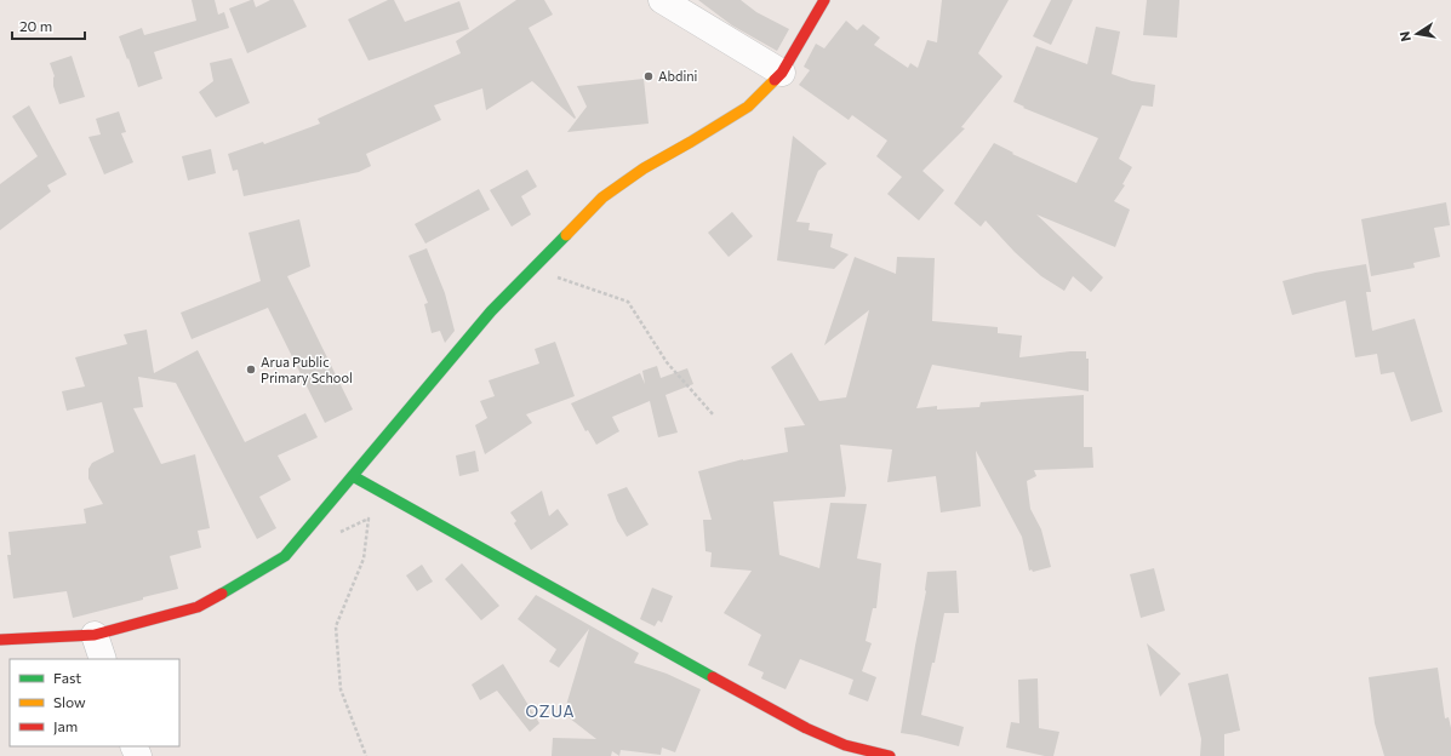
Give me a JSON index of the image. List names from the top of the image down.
{
  "districts": ["OZUA"],
  "places": ["Abdini", "Arua Public Primary School"],
  "legend": ["Fast", "Slow", "Jam"],
  "scale_bar": "20 m",
  "north": "left"
}
